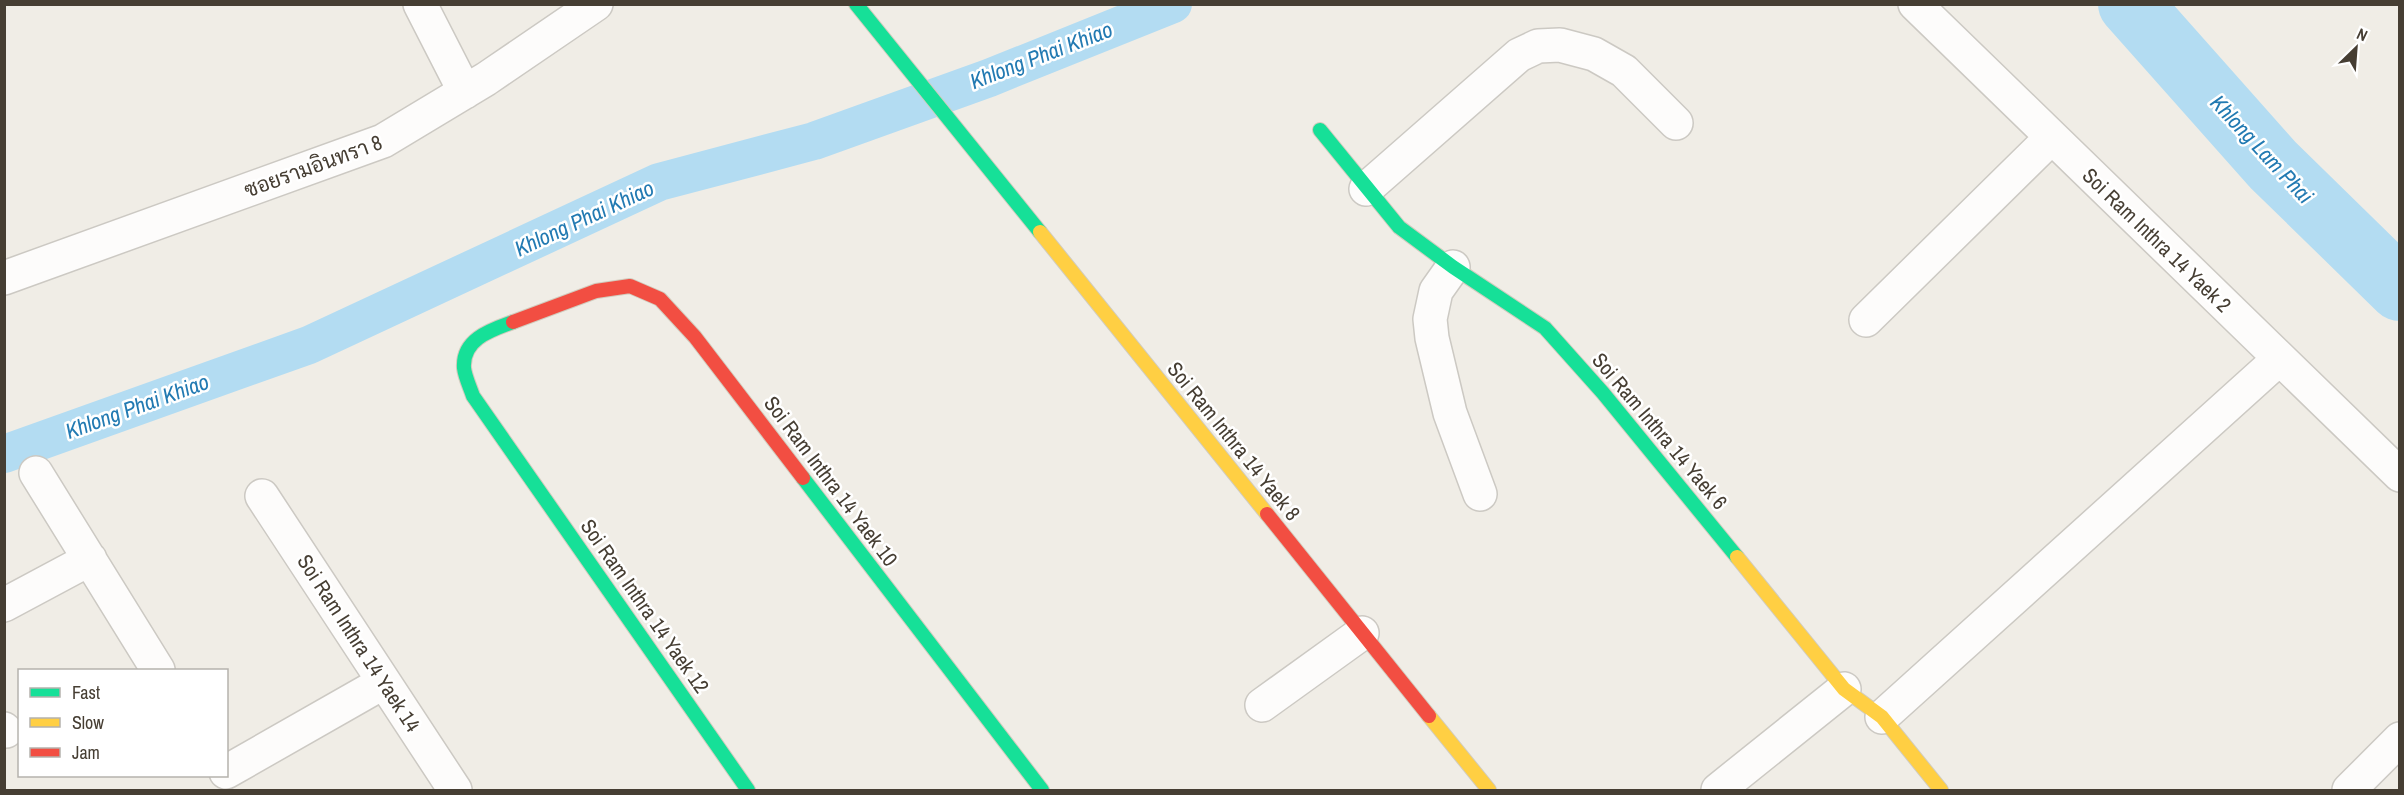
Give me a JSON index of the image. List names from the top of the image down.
{
  "streets": {
    "street": [
      "ซอยรามอินทรา 8",
      "Soi Ram Inthra 14 Yaek 2",
      "Soi Ram Inthra 14 Yaek 6",
      "Soi Ram Inthra 14 Yaek 8",
      "Soi Ram Inthra 14 Yaek 10",
      "Soi Ram Inthra 14 Yaek 12",
      "Soi Ram Inthra 14 Yaek 14"
    ]
  },
  "crossings": [
    ["Soi Ram Inthra 14 Yaek 10", "Soi Ram Inthra 14 Yaek 12"]
  ],
  "water": ["Khlong Phai Khiao", "Khlong Lam Phai"],
  "legend": ["Fast", "Slow", "Jam"],
  "north": "top right"
}
